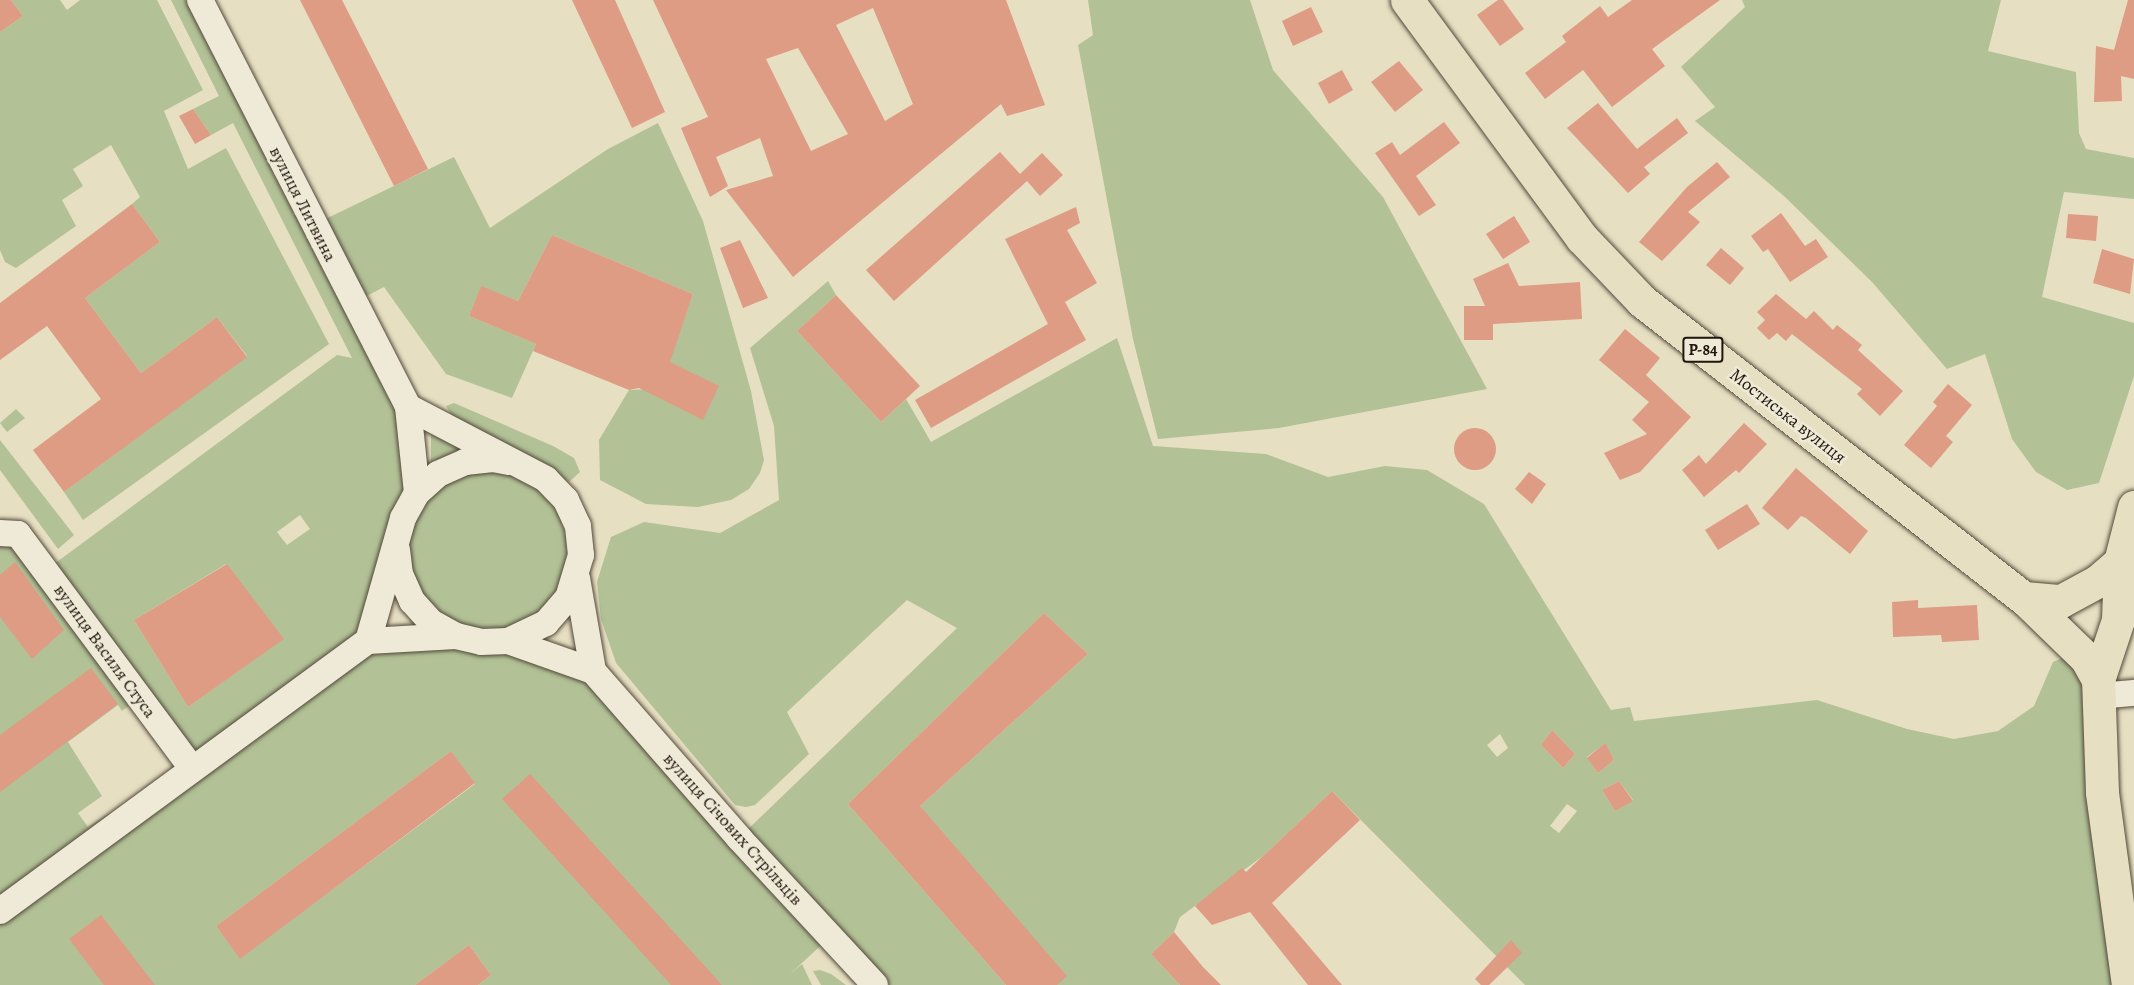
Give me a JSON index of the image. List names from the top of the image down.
{
  "streets": {
    "main road": ["Р-84", "Мостиська вулиця"],
    "street": ["вулиця Литвина", "вулиця Василя Стуса", "вулиця Січових Стрільців"]
  }
}
